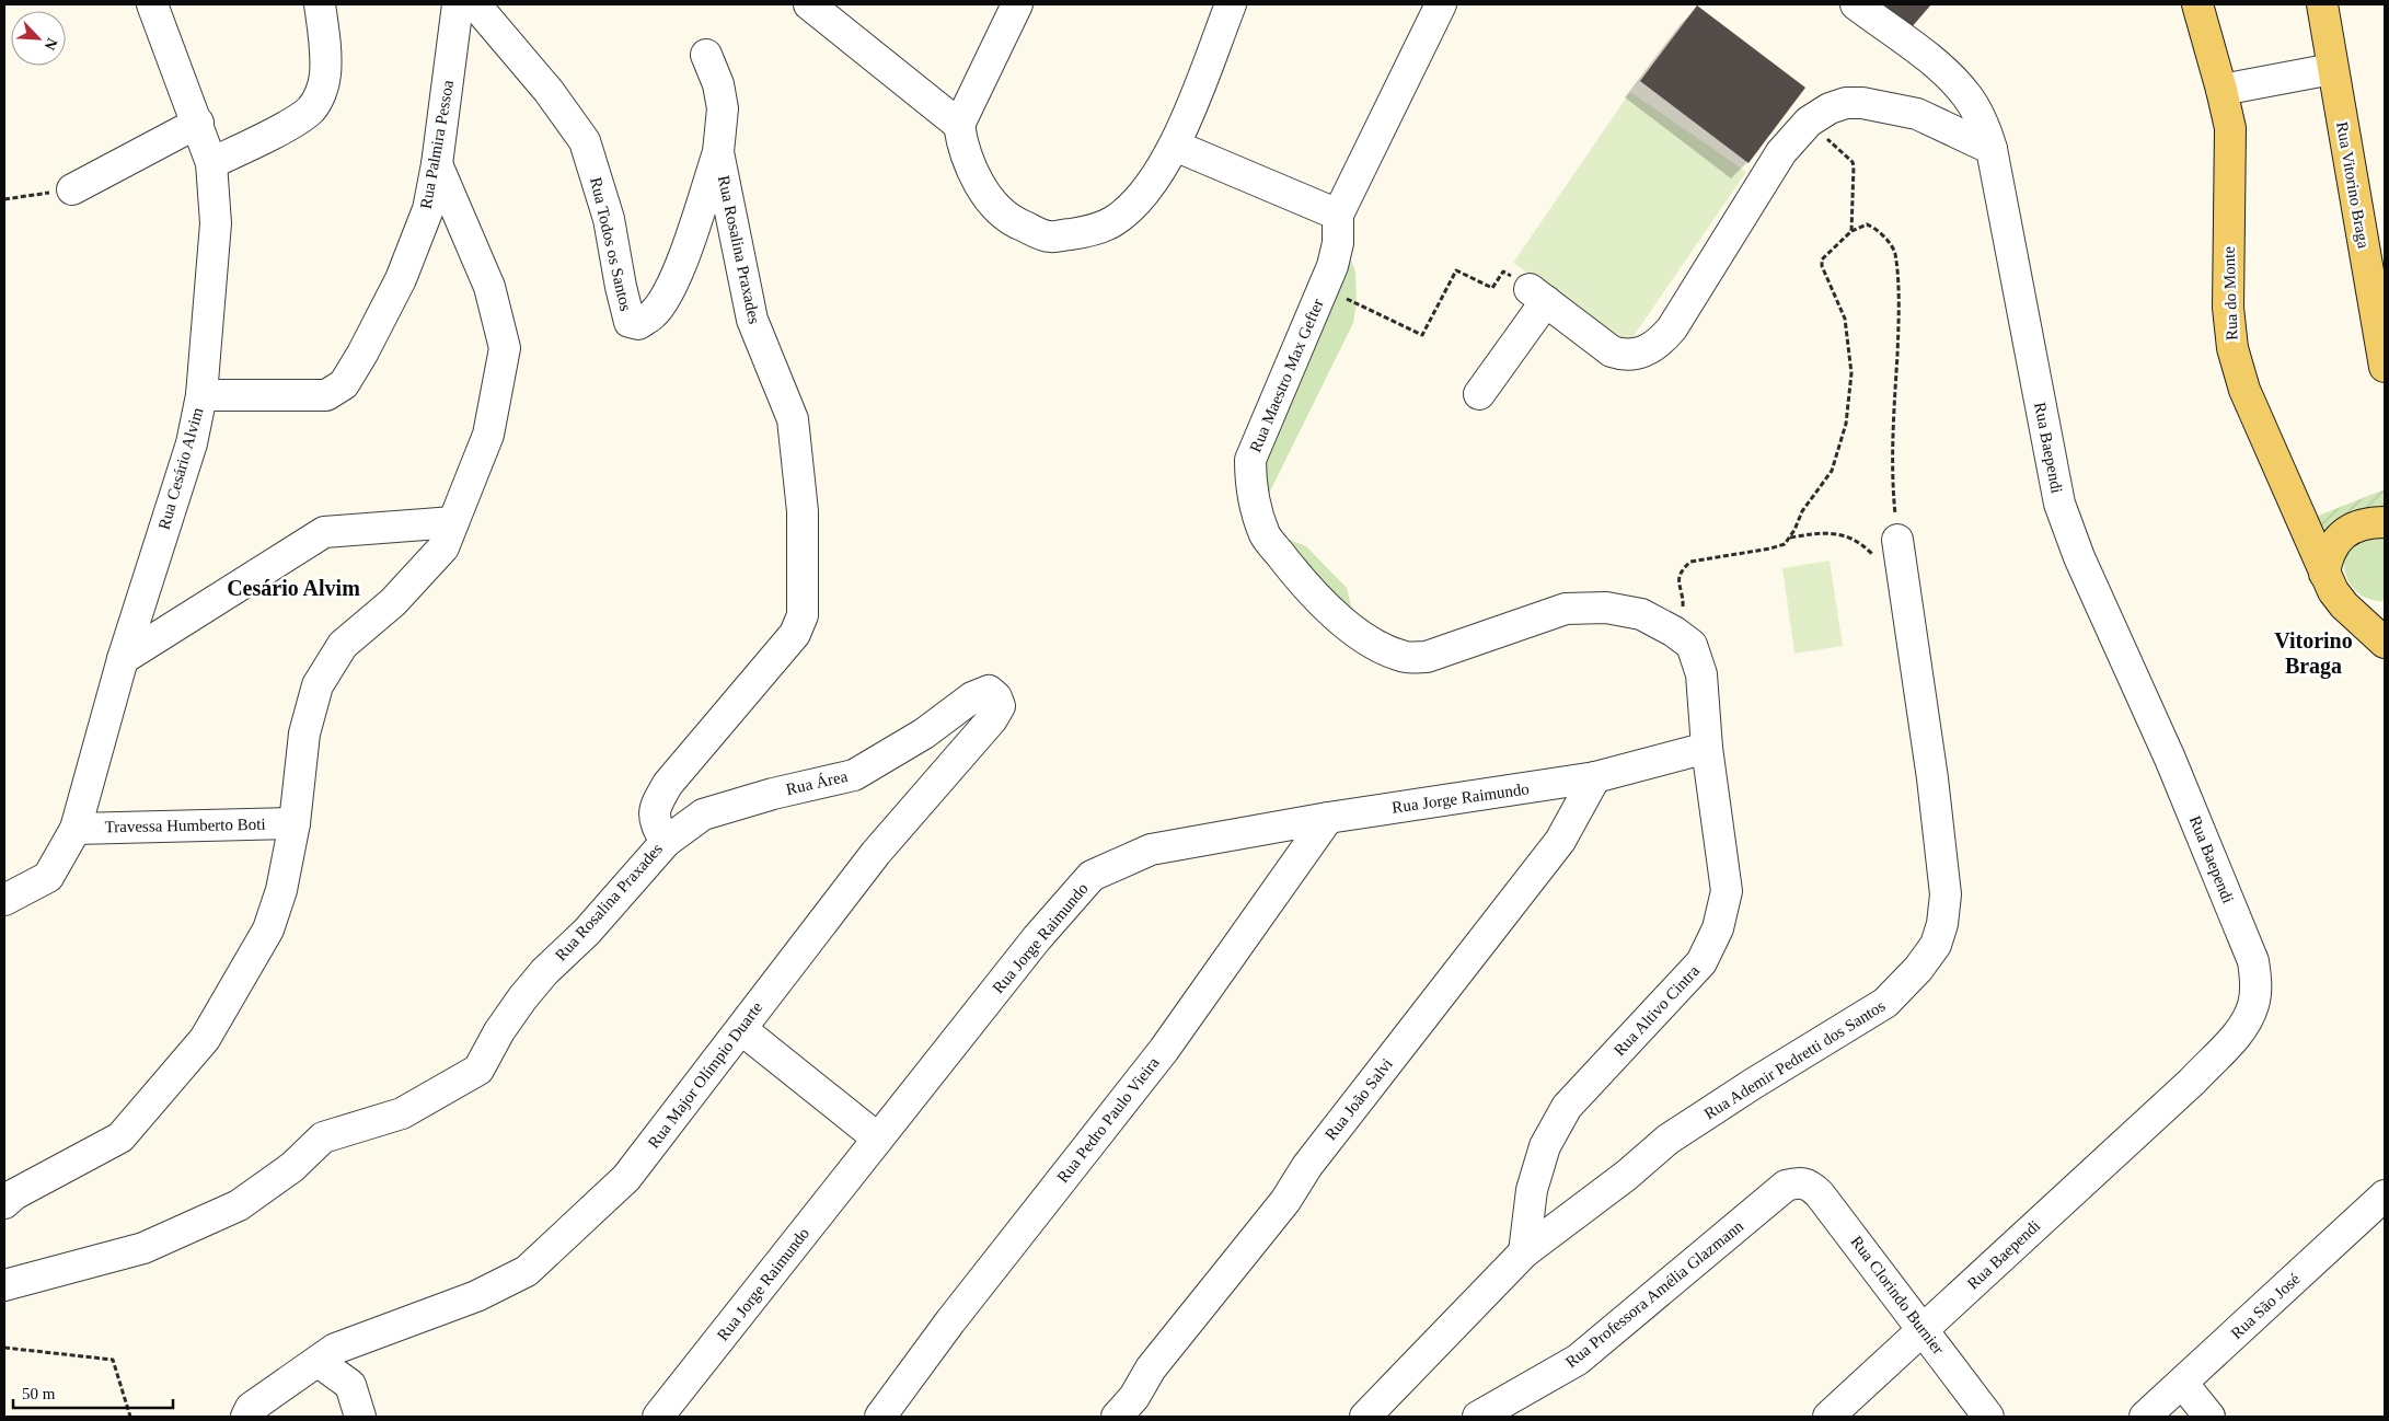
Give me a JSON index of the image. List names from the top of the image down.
{
  "streets": {
    "main road": ["Rua Vitorino Braga", "Rua do Monte"],
    "street": [
      "Rua Palmira Pessoa",
      "Rua Todos os Santos",
      "Rua Rosalina Praxades",
      "Rua Maestro Max Gefter",
      "Rua Baependi",
      "Rua Cesário Alvim",
      "Rua Área",
      "Rua Jorge Raimundo",
      "Travessa Humberto Boti",
      "Rua Altivo Cintra",
      "Rua Ademir Pedretti dos Santos",
      "Rua Major Olímpio Duarte",
      "Rua João Salvi",
      "Rua Pedro Paulo Vieira",
      "Rua Professora Amélia Glazmann",
      "Rua Clorindo Burnier",
      "Rua São José"
    ]
  },
  "crossings": [
    ["Rua Palmira Pessoa", "Rua Cesário Alvim"],
    ["Rua Todos os Santos", "Rua Rosalina Praxades"],
    ["Rua Rosalina Praxades", "Rua Área"],
    ["Rua Maestro Max Gefter", "Rua Jorge Raimundo"],
    ["Rua Maestro Max Gefter", "Rua Altivo Cintra"],
    ["Rua Baependi", "Rua Clorindo Burnier"],
    ["Rua Cesário Alvim", "Travessa Humberto Boti"],
    ["Rua Área", "Rua Major Olímpio Duarte"],
    ["Rua Jorge Raimundo", "Rua Altivo Cintra"],
    ["Rua Jorge Raimundo", "Rua João Salvi"],
    ["Rua Jorge Raimundo", "Rua Pedro Paulo Vieira"],
    ["Rua Altivo Cintra", "Rua Ademir Pedretti dos Santos"],
    ["Rua Professora Amélia Glazmann", "Rua Clorindo Burnier"]
  ],
  "districts": ["Cesário Alvim", "Vitorino Braga"],
  "scale_bar": "50 m",
  "north": "bottom right"
}
